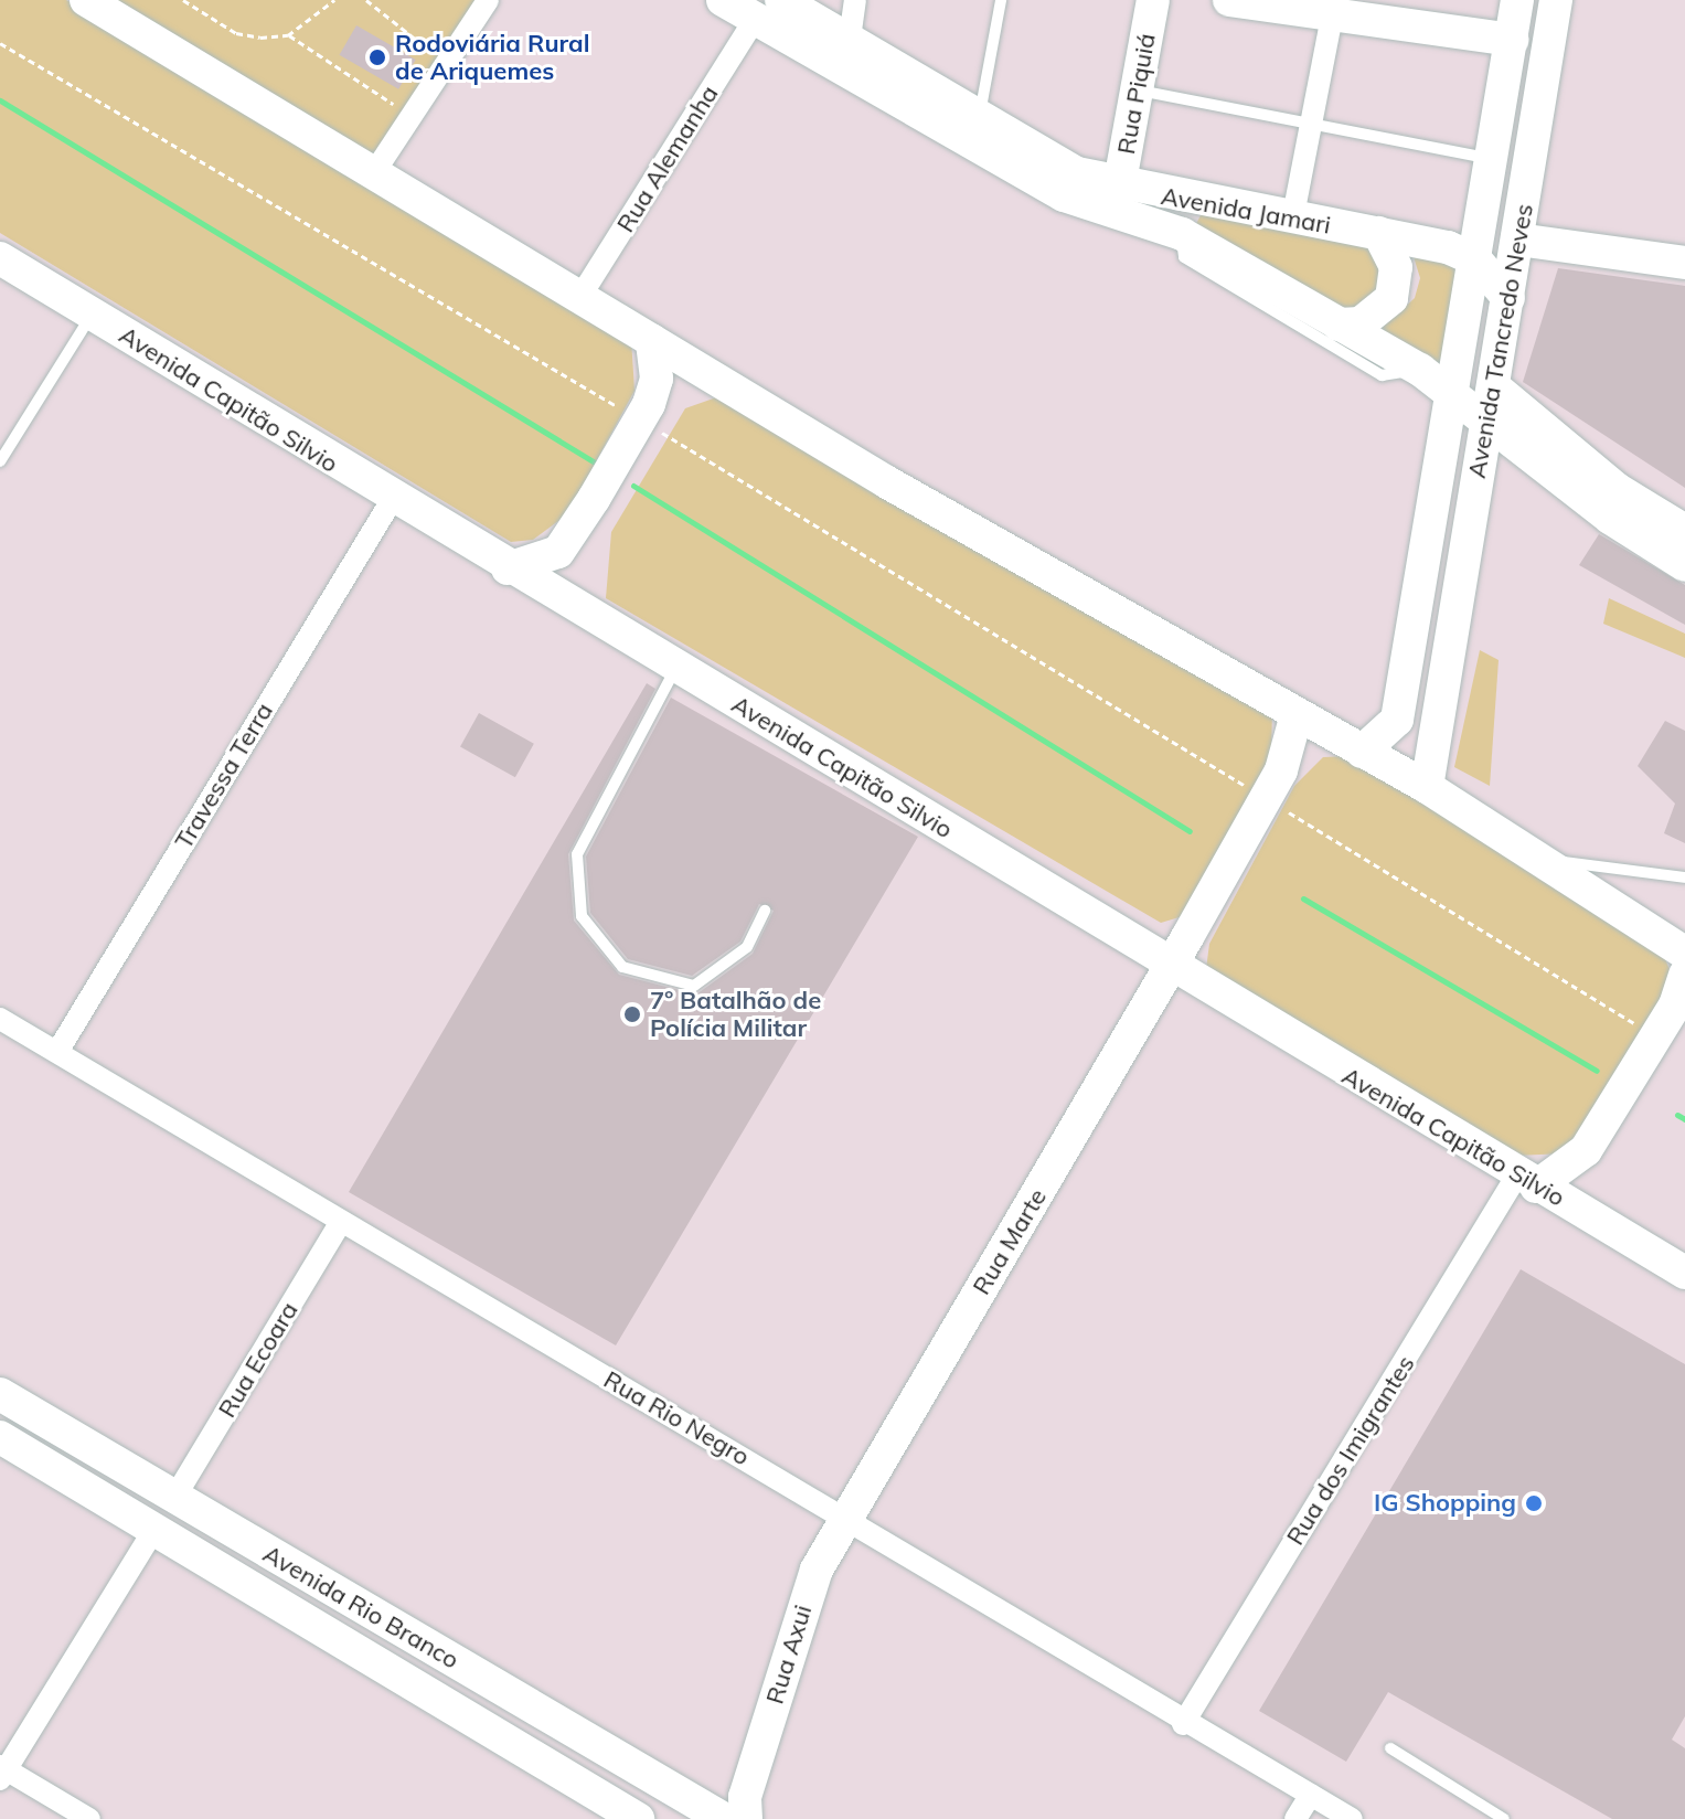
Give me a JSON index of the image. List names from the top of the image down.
{
  "streets": {
    "main road": [
      "Rua Piquiá",
      "Avenida Jamari",
      "Avenida Tancredo Neves",
      "Avenida Capitão Silvio",
      "Rua Marte",
      "Avenida Rio Branco",
      "Rua Axui"
    ],
    "street": [
      "Rua Alemanha",
      "Travessa Terra",
      "Rua Ecoara",
      "Rua Rio Negro",
      "Rua dos Imigrantes"
    ]
  },
  "crossings": [
    ["Rua Piquiá", "Avenida Jamari"],
    ["Rua Alemanha", "Avenida Jamari"],
    ["Avenida Jamari", "Avenida Tancredo Neves"],
    ["Avenida Capitão Silvio", "Travessa Terra"],
    ["Avenida Capitão Silvio", "Rua Marte"],
    ["Avenida Capitão Silvio", "Rua dos Imigrantes"],
    ["Travessa Terra", "Rua Rio Negro"],
    ["Rua Marte", "Rua Rio Negro"],
    ["Rua Marte", "Rua Axui"],
    ["Rua Ecoara", "Rua Rio Negro"],
    ["Rua Ecoara", "Avenida Rio Branco"],
    ["Rua Rio Negro", "Rua dos Imigrantes"],
    ["Rua Rio Negro", "Rua Axui"],
    ["Avenida Rio Branco", "Rua Axui"]
  ],
  "places": ["Rodoviária Rural de Ariquemes", "7º Batalhão de Polícia Militar", "IG Shopping"]
}
